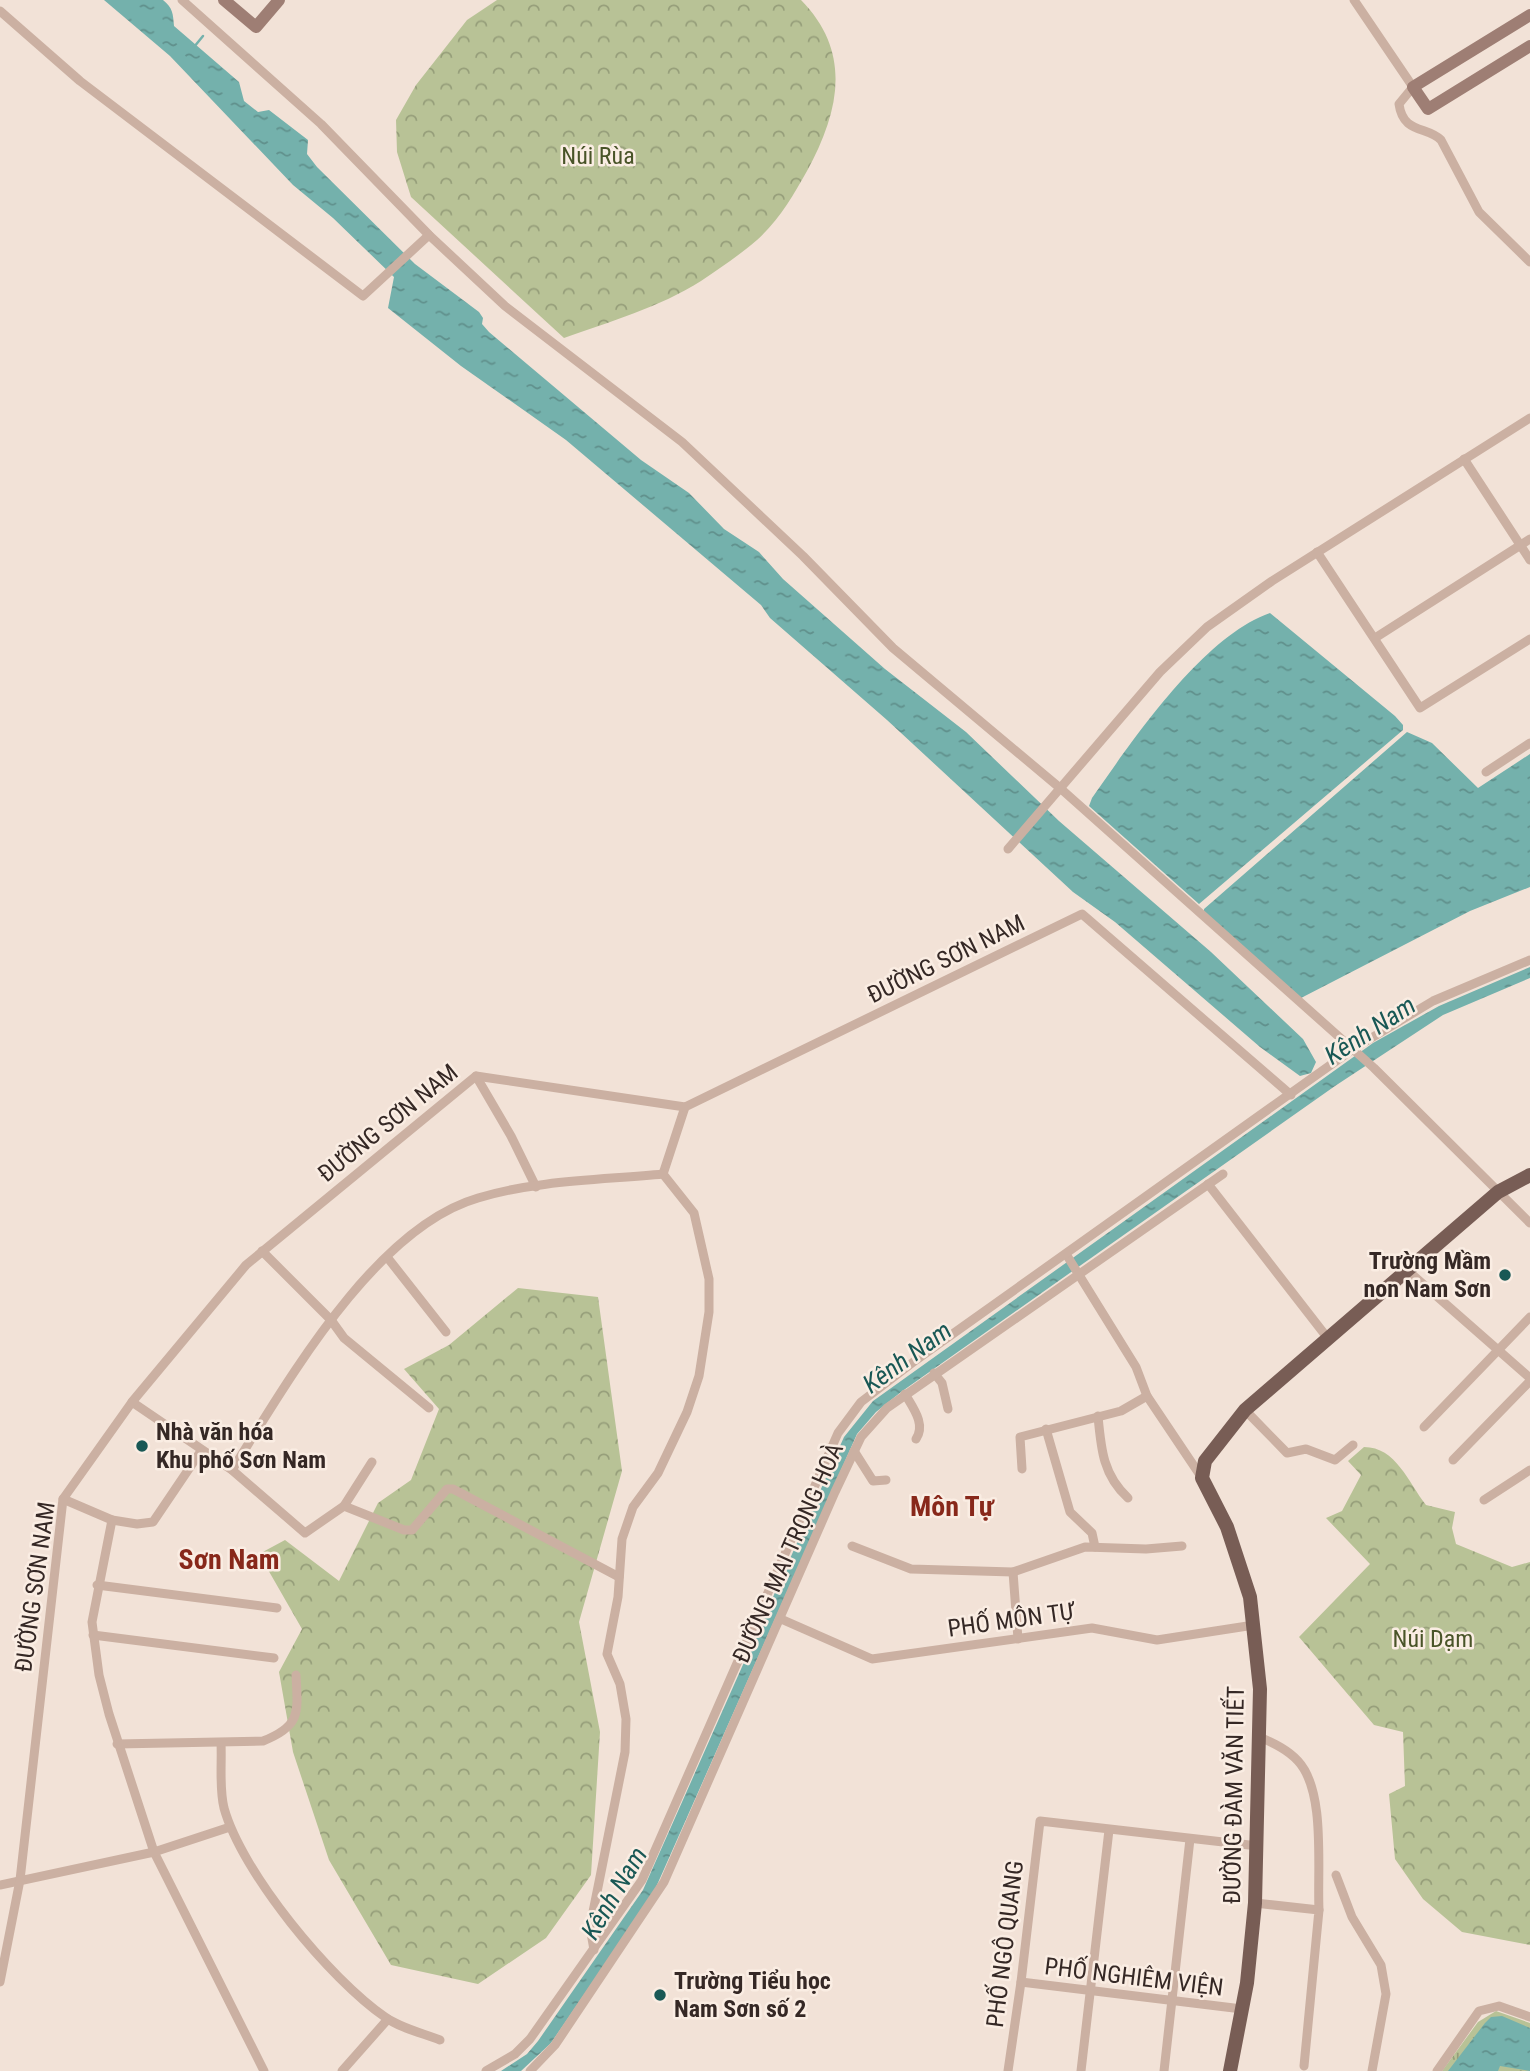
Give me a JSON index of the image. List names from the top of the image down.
{
  "streets": {
    "main road": ["ĐƯỜNG ĐÀM VĂN TIẾT"],
    "street": [
      "ĐƯỜNG SƠN NAM",
      "ĐƯỜNG MAI TRỌNG HOÀ",
      "PHỐ MÔN TỰ",
      "PHỐ NGÔ QUANG",
      "PHỐ NGHIÊM VIỆN"
    ]
  },
  "crossings": [
    ["ĐƯỜNG MAI TRỌNG HOÀ", "PHỐ MÔN TỰ"],
    ["PHỐ MÔN TỰ", "ĐƯỜNG ĐÀM VĂN TIẾT"],
    ["ĐƯỜNG ĐÀM VĂN TIẾT", "PHỐ NGHIÊM VIỆN"],
    ["PHỐ NGÔ QUANG", "PHỐ NGHIÊM VIỆN"]
  ],
  "districts": ["Môn Tự", "Sơn Nam"],
  "water": ["Kênh Nam"],
  "parks": ["Núi Rùa", "Núi Dạm"],
  "places": ["Trường Mầm non Nam Sơn", "Nhà văn hóa Khu phố Sơn Nam", "Trường Tiểu học Nam Sơn số 2"]
}
